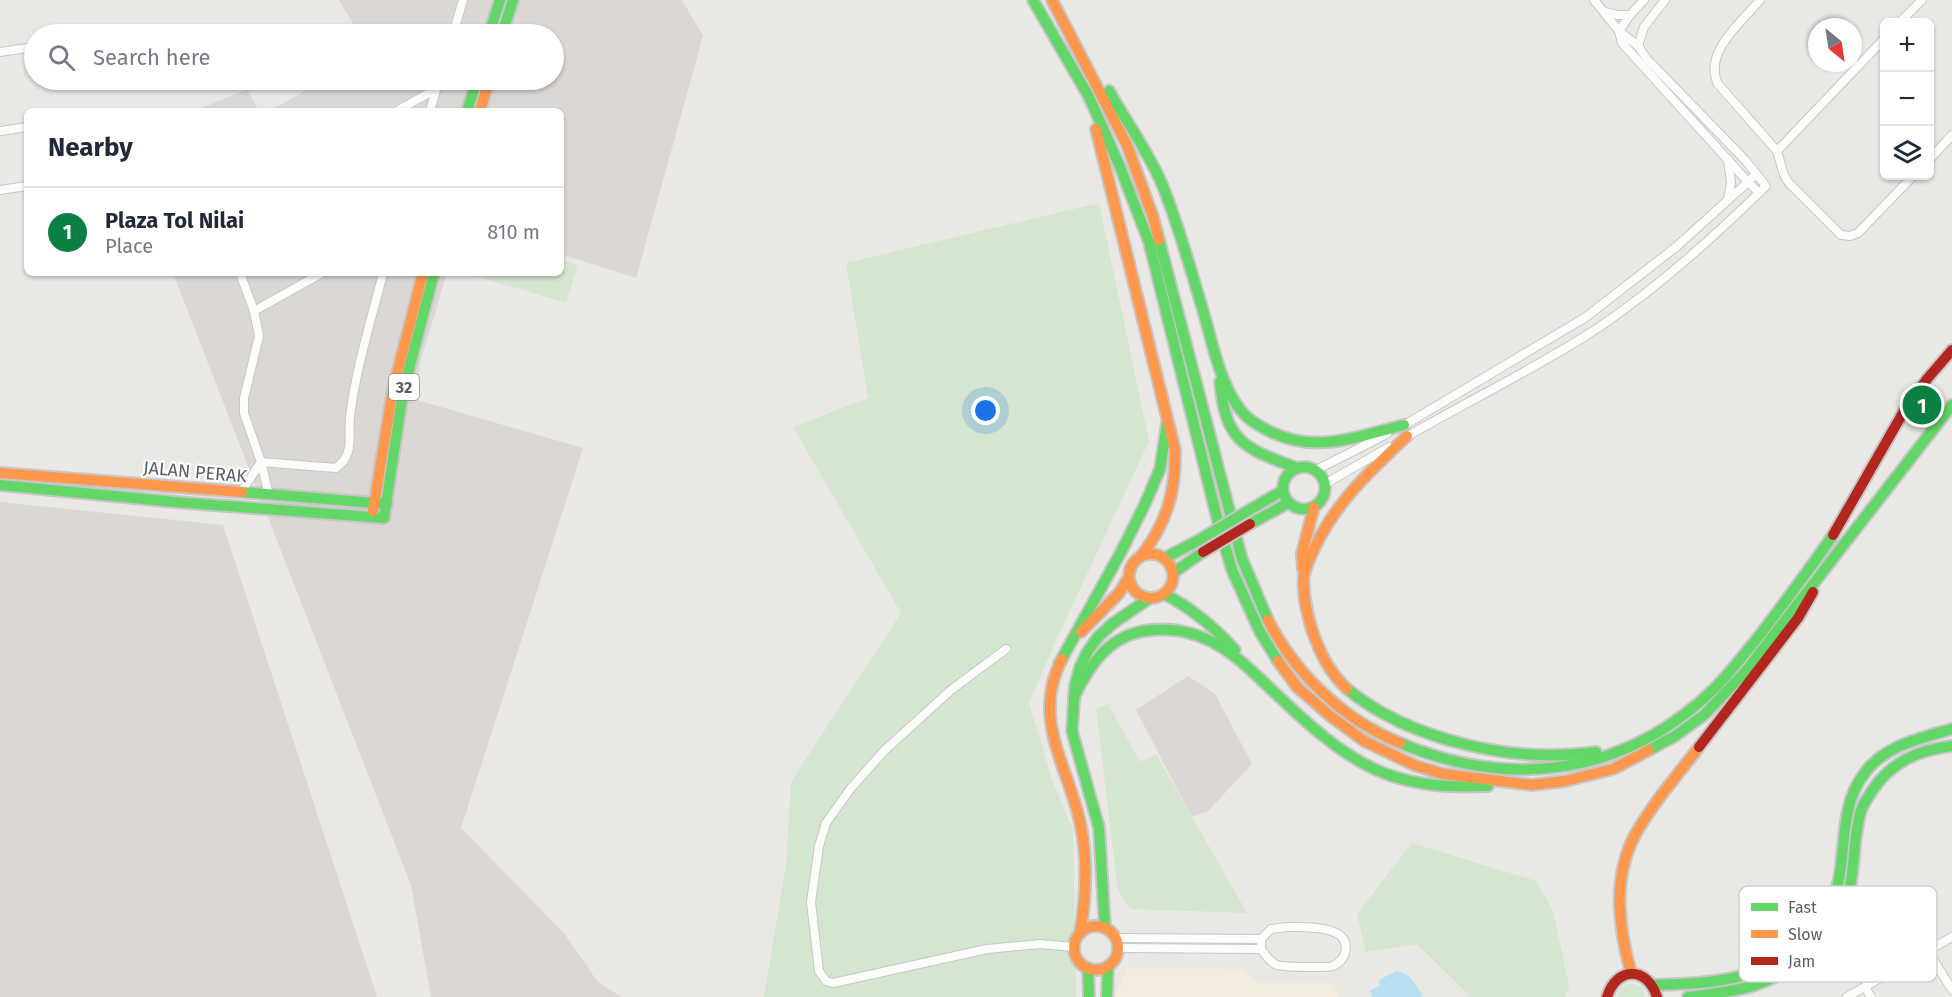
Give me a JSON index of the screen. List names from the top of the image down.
{
  "streets": {
    "main road": ["32", "JALAN PERAK"]
  },
  "crossings": [
    ["32", "JALAN PERAK"]
  ],
  "legend": ["Fast", "Slow", "Jam"],
  "north": "bottom right",
  "page": {
    "map_buttons": ["+", "−"],
    "search": "Search here",
    "heading": "Nearby",
    "list": [
      {
        "mark": "1",
        "name": "Plaza Tol Nilai",
        "note": "Place",
        "value": "810 m"
      }
    ],
    "pins": "1"
  }
}
